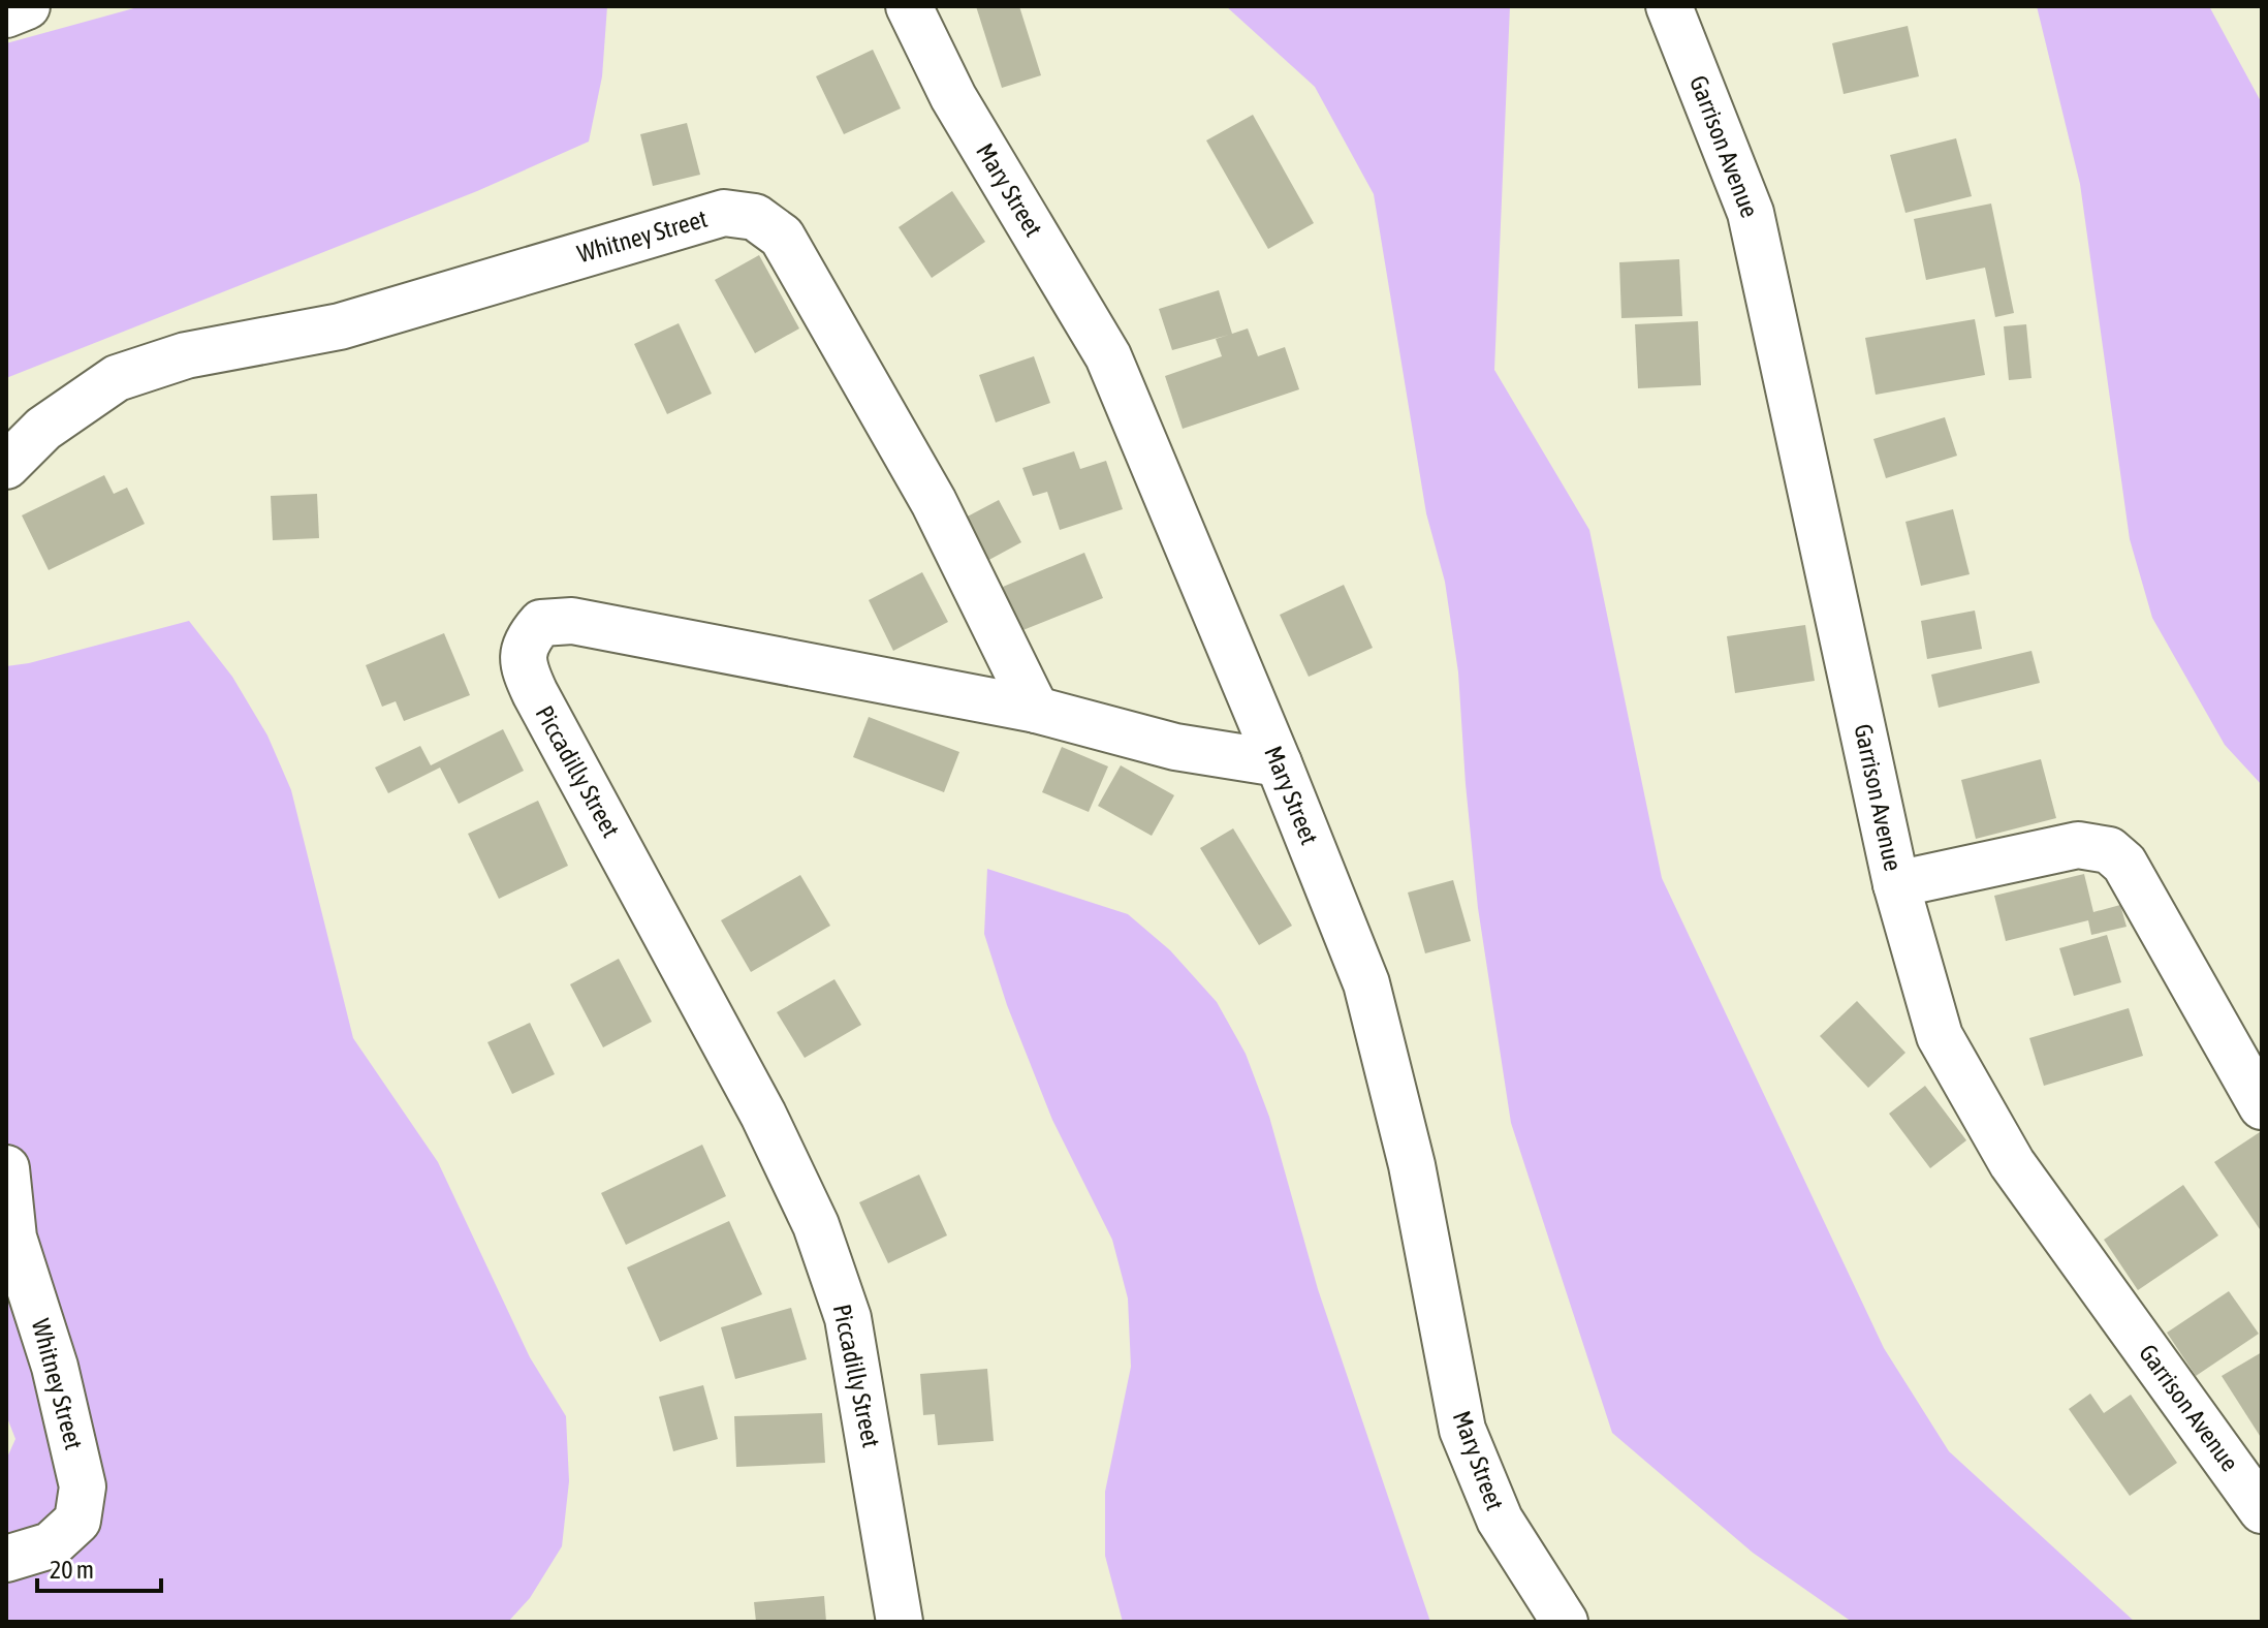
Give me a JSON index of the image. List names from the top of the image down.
{
  "streets": {
    "street": [
      "Garrison Avenue",
      "Mary Street",
      "Whitney Street",
      "Piccadilly Street"
    ]
  },
  "crossings": [
    ["Mary Street", "Piccadilly Street"],
    ["Whitney Street", "Piccadilly Street"]
  ],
  "scale_bar": "20 m"
}
